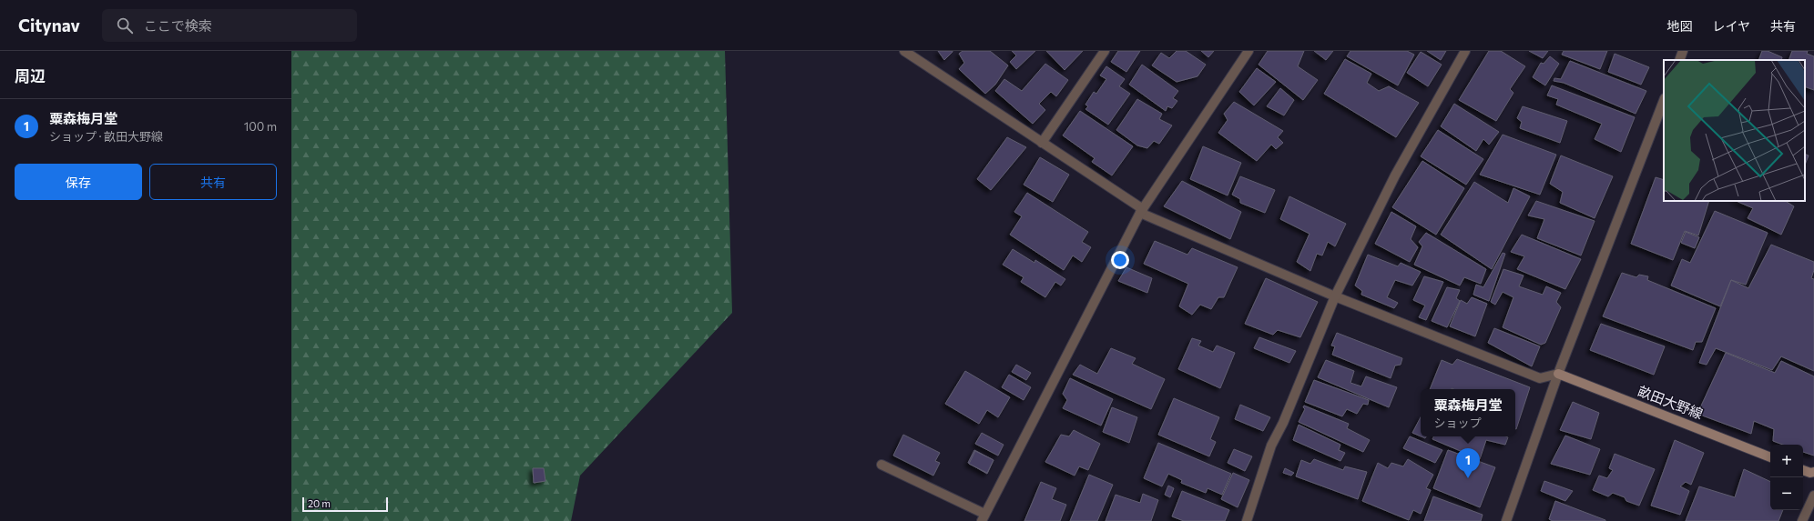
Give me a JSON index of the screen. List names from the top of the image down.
{
  "streets": {
    "main road": ["畝田大野線"]
  },
  "scale_bar": "20 m",
  "page": {
    "header": "Citynav",
    "search": "ここで検索",
    "nav": ["地図", "レイヤ", "共有"],
    "heading": "周辺",
    "list": [
      {
        "mark": "1",
        "name": "粟森梅月堂",
        "note": "ショップ · 畝田大野線",
        "value": "100 m"
      }
    ],
    "buttons": ["保存", "共有"],
    "popup": ["粟森梅月堂", "ショップ"],
    "map_buttons": ["+", "−"],
    "pins": "1",
    "scale": "20 m"
  }
}
